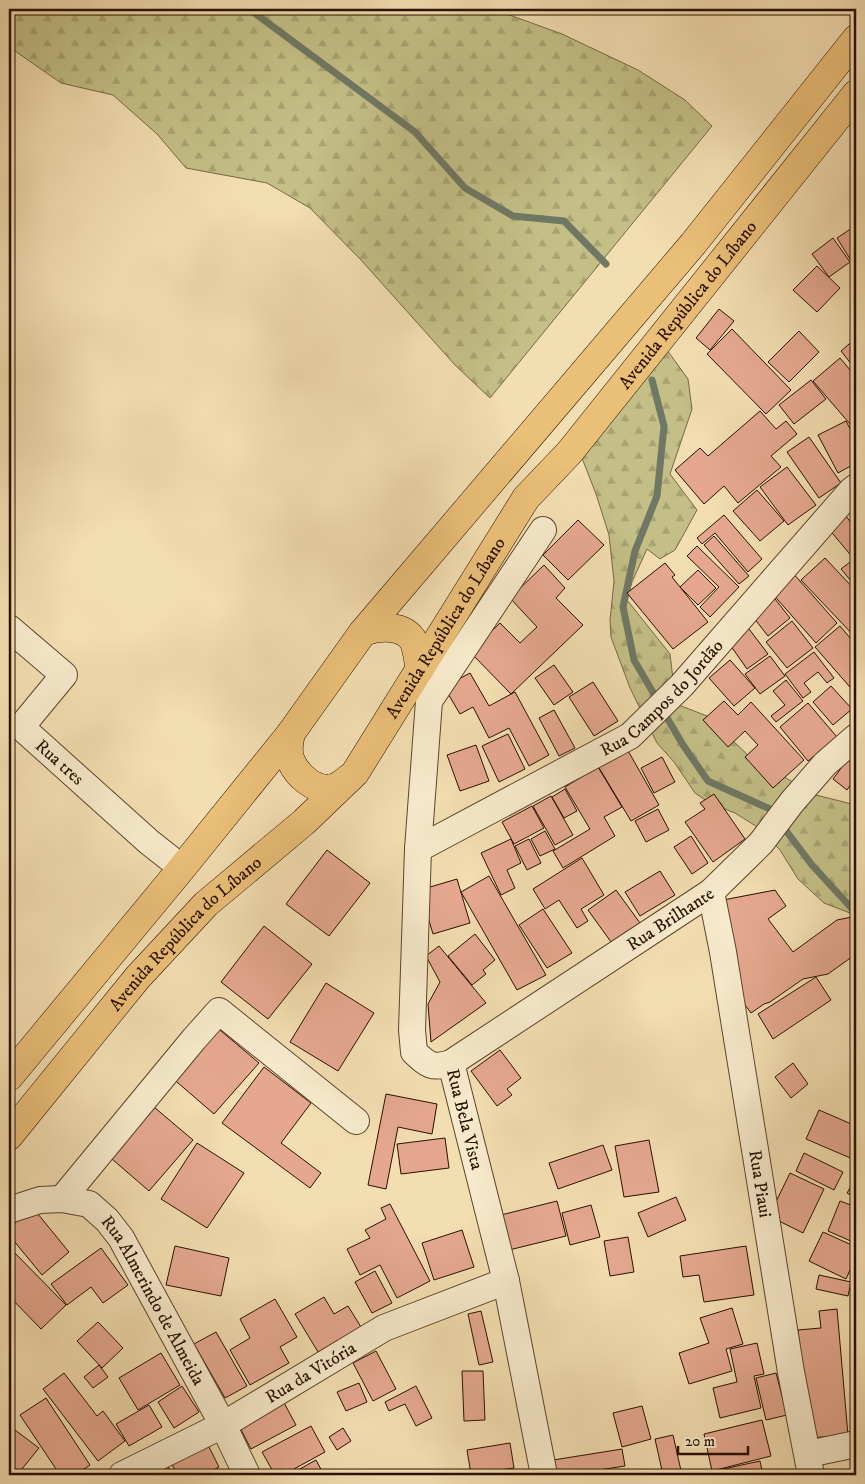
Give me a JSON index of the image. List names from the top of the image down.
{
  "streets": {
    "main road": ["Avenida República do Líbano"],
    "street": [
      "Rua Campos do Jordão",
      "Rua tres",
      "Rua Brilhante",
      "Rua Bela Vista",
      "Rua Piaui",
      "Rua Almerindo de Almeida",
      "Rua da Vitória"
    ]
  },
  "crossings": [
    ["Avenida República do Líbano", "Rua tres"],
    ["Avenida República do Líbano", "Rua Bela Vista"],
    ["Rua Campos do Jordão", "Rua Bela Vista"],
    ["Rua Brilhante", "Rua Bela Vista"],
    ["Rua Brilhante", "Rua Piaui"],
    ["Rua Bela Vista", "Rua da Vitória"],
    ["Rua Almerindo de Almeida", "Rua da Vitória"]
  ],
  "scale_bar": "20 m"
}
